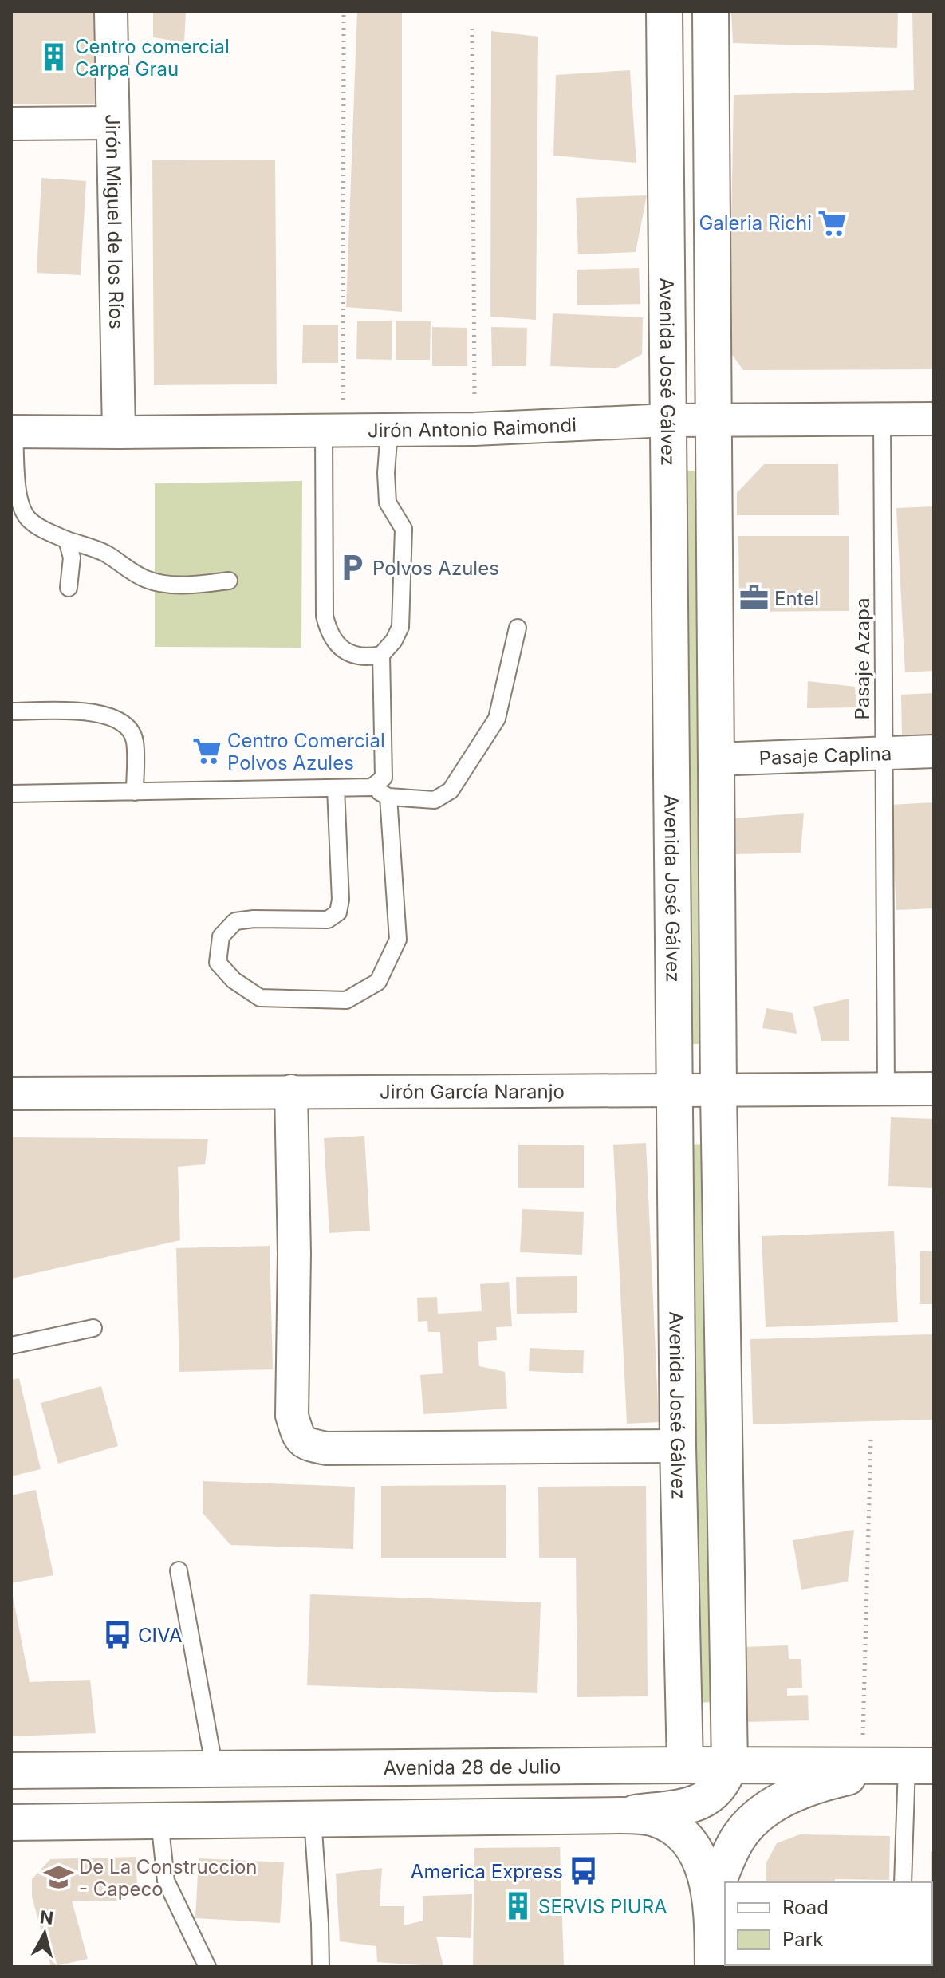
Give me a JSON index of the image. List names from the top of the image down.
{
  "streets": {
    "street": [
      "Jirón Miguel de los Ríos",
      "Avenida José Gálvez",
      "Jirón Antonio Raimondi",
      "Pasaje Caplina",
      "Jirón García Naranjo",
      "Avenida 28 de Julio"
    ],
    "lane": ["Pasaje Azapa"]
  },
  "crossings": [
    ["Jirón Miguel de los Ríos", "Jirón Antonio Raimondi"],
    ["Avenida José Gálvez", "Jirón Antonio Raimondi"],
    ["Avenida José Gálvez", "Jirón García Naranjo"],
    ["Avenida José Gálvez", "Avenida 28 de Julio"],
    ["Jirón Antonio Raimondi", "Pasaje Azapa"],
    ["Pasaje Azapa", "Pasaje Caplina"],
    ["Pasaje Azapa", "Jirón García Naranjo"]
  ],
  "places": {
    "building": ["Centro comercial Carpa Grau", "SERVIS PIURA"],
    "supermarket": ["Galeria Richi", "Centro Comercial Polvos Azules"],
    "parking": ["Polvos Azules"],
    "office": ["Entel"],
    "bus stop": ["CIVA", "America Express"],
    "school or university": ["De La Construccion - Capeco"]
  },
  "legend": ["Road", "Park"],
  "north": "top"
}
